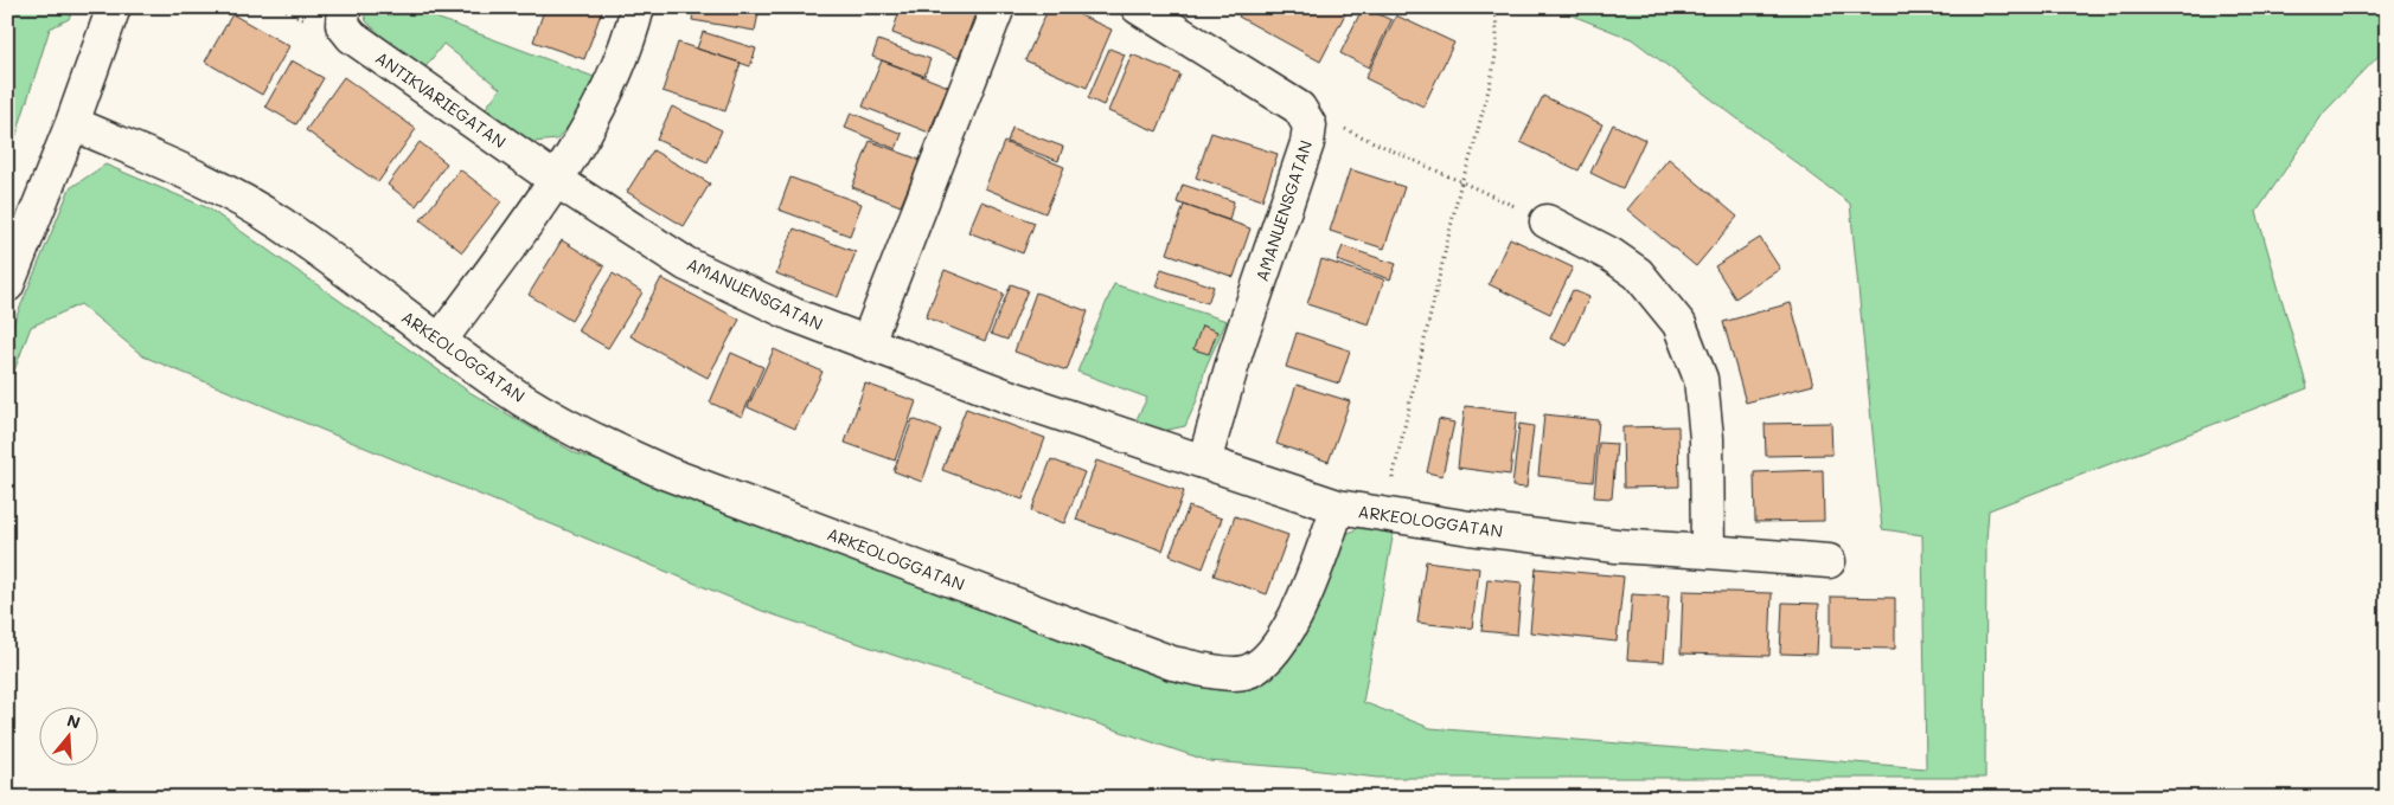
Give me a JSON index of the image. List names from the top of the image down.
{
  "streets": {
    "street": ["ANTIKVARIEGATAN", "AMANUENSGATAN", "ARKEOLOGGATAN"]
  },
  "crossings": [
    ["ANTIKVARIEGATAN", "AMANUENSGATAN"],
    ["AMANUENSGATAN", "ARKEOLOGGATAN"]
  ],
  "north": "top"
}
